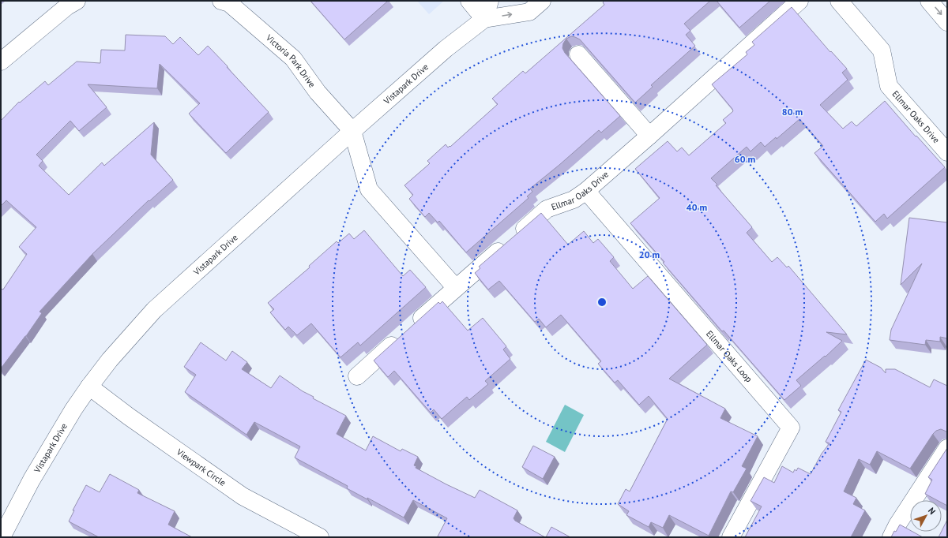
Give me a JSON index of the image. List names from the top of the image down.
{
  "streets": {
    "main road": [
      "Victoria Park Drive",
      "Vistapark Drive",
      "Ellmar Oaks Drive",
      "Ellmar Oaks Loop",
      "Viewpark Circle"
    ]
  },
  "crossings": [
    ["Victoria Park Drive", "Vistapark Drive"],
    ["Vistapark Drive", "Viewpark Circle"],
    ["Ellmar Oaks Drive", "Ellmar Oaks Loop"]
  ],
  "north": "top right",
  "rings": [
    "80 m",
    "60 m",
    "40 m",
    "20 m"
  ]
}
